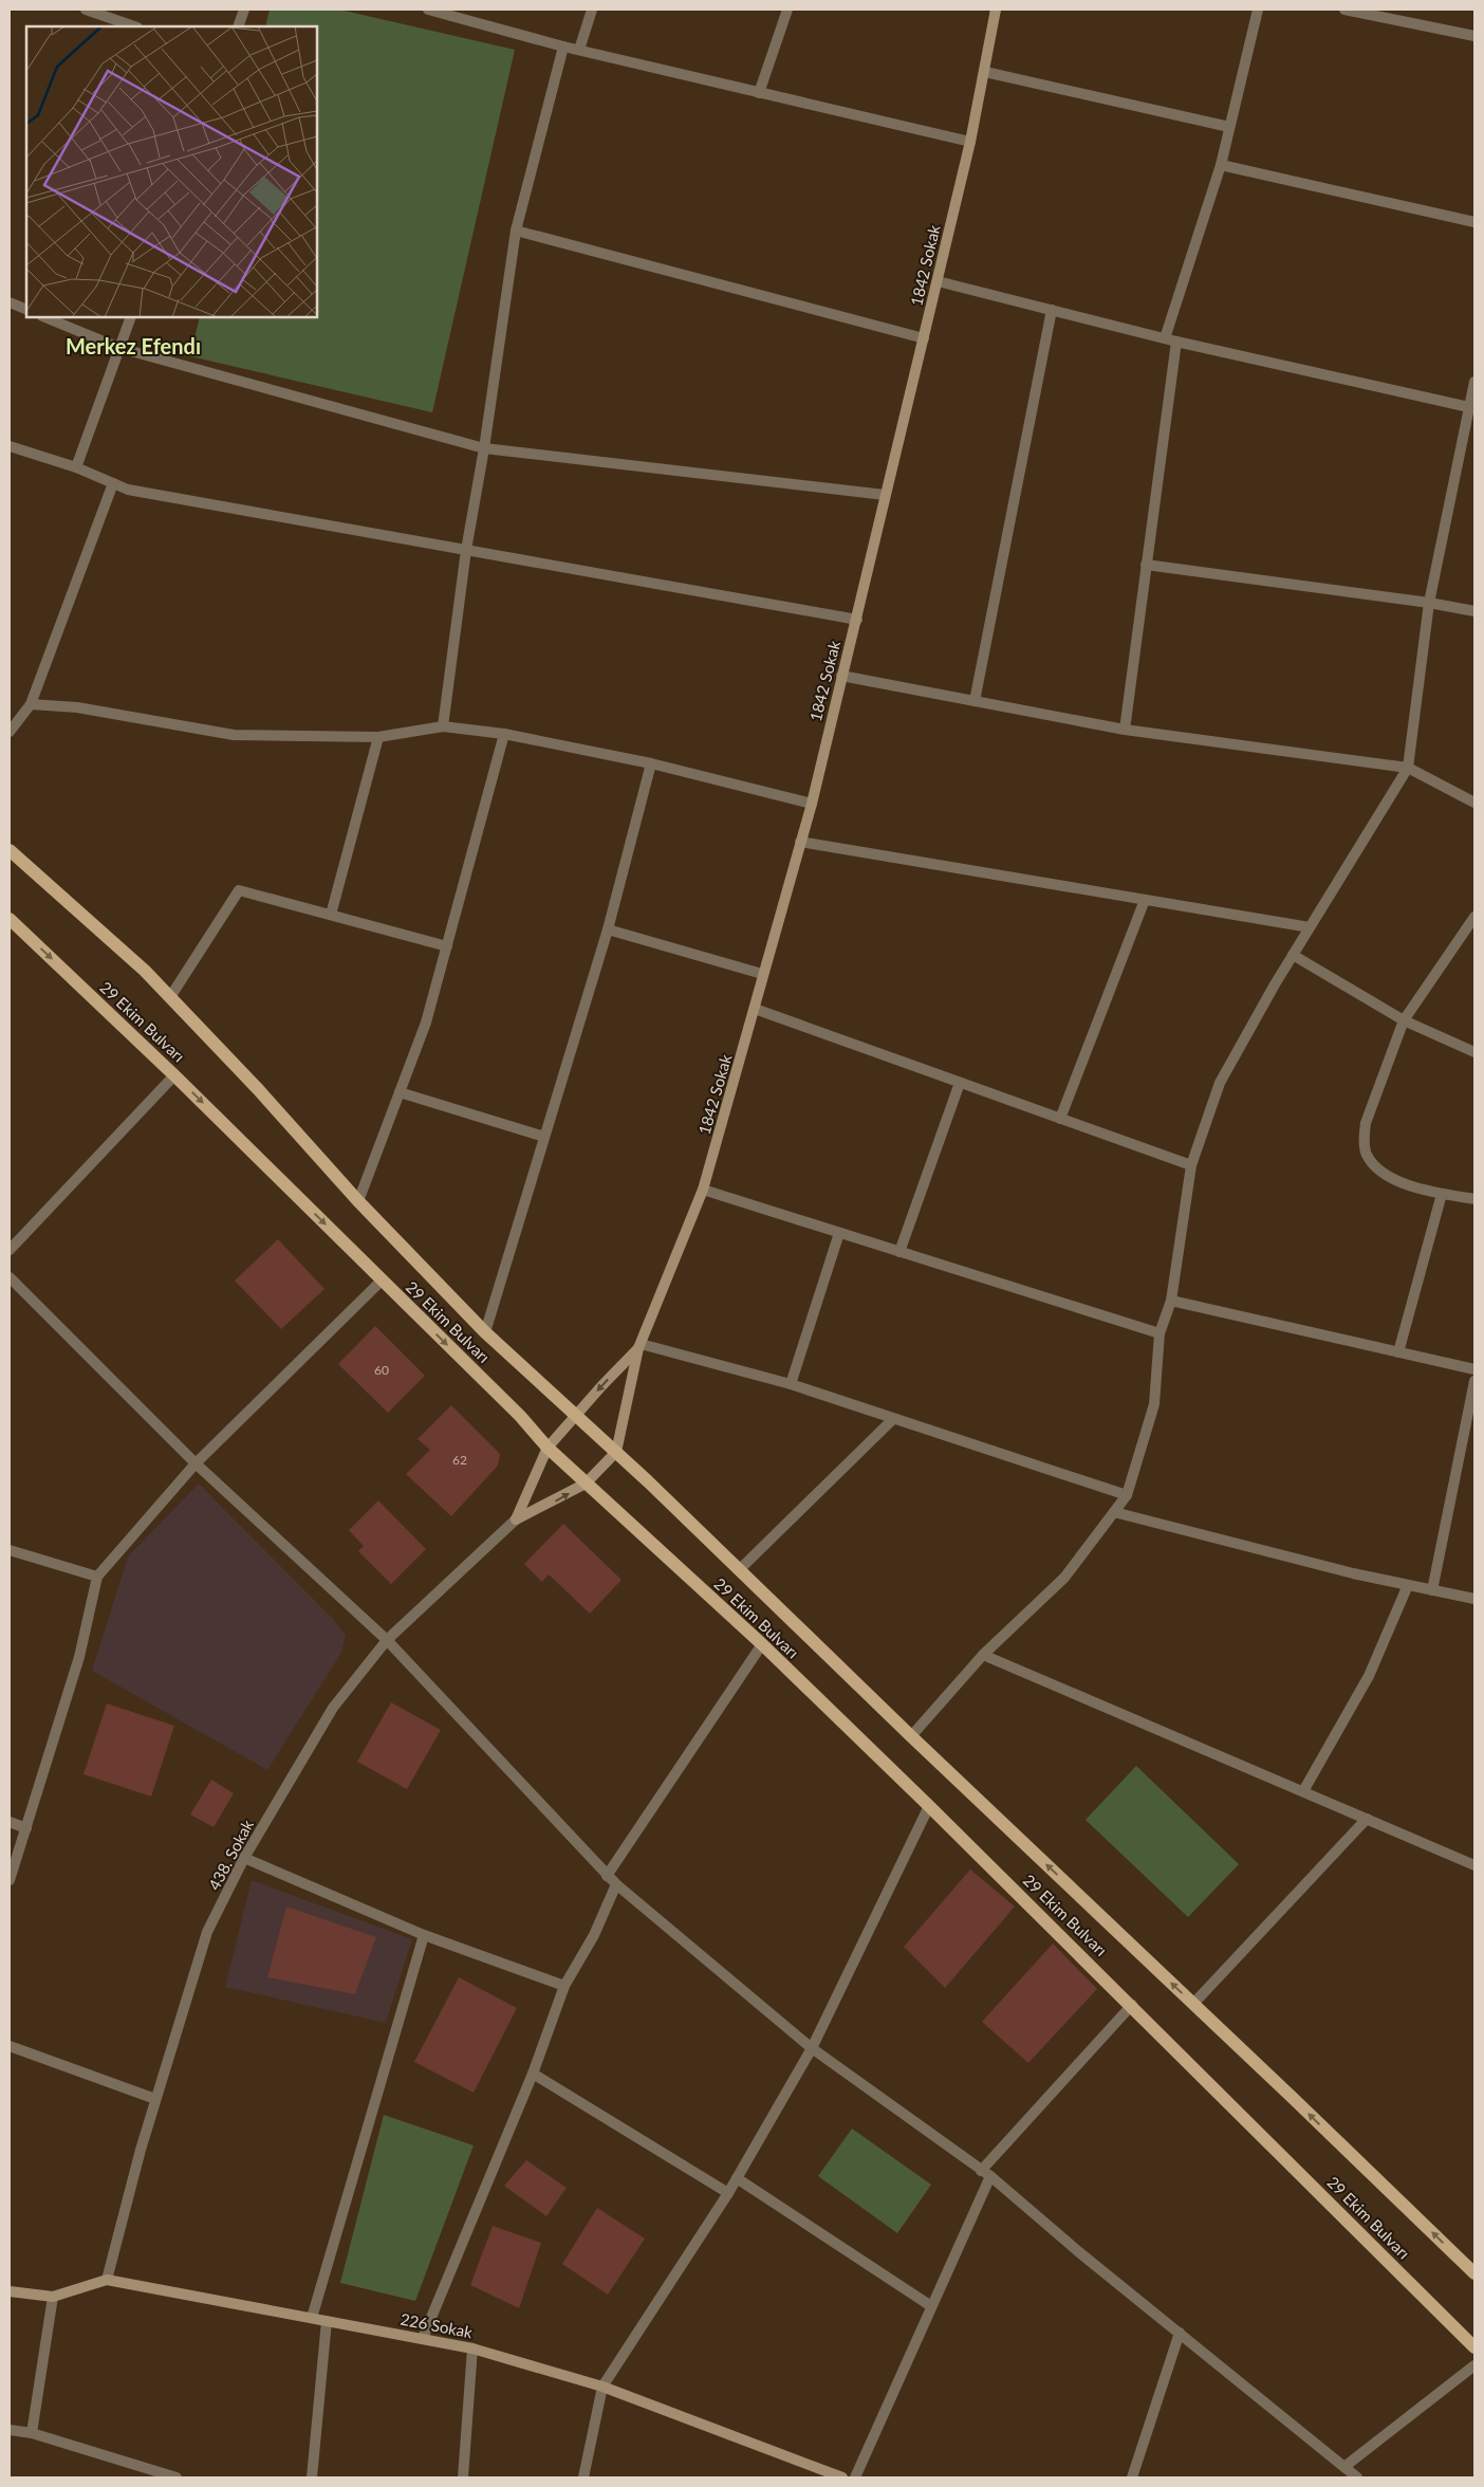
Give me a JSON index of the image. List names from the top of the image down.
{
  "streets": {
    "main road": ["29 Ekim Bulvarı"],
    "street": ["1842 Sokak", "438. Sokak", "226 Sokak"]
  },
  "crossings": [
    ["438. Sokak", "226 Sokak"]
  ],
  "districts": ["Merkez Efendı"],
  "house_numbers": ["60", "62"]
}
